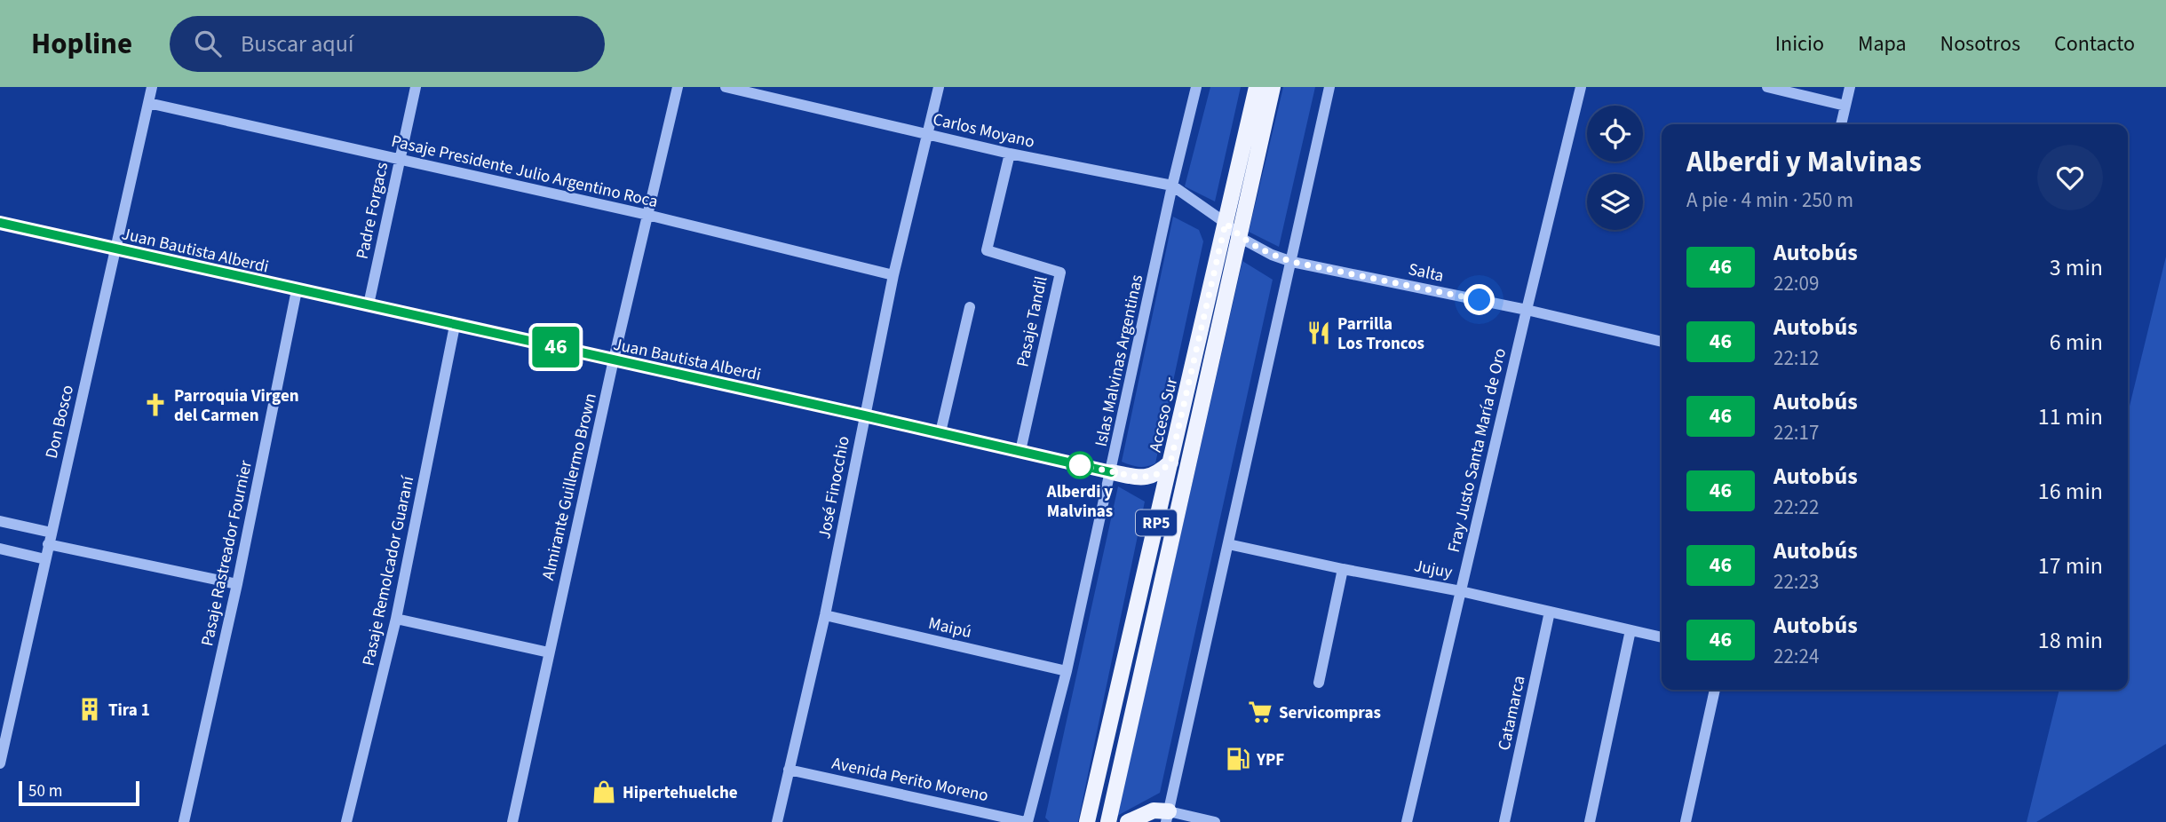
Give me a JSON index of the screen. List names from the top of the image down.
{
  "streets": {
    "main road": ["Acceso Sur", "RP5"],
    "street": [
      "Carlos Moyano",
      "Pasaje Presidente Julio Argentino Roca",
      "Padre Forgacs",
      "Juan Bautista Alberdi",
      "Salta",
      "Pasaje Tandil",
      "Islas Malvinas Argentinas",
      "Don Bosco",
      "Fray Justo Santa María de Oro",
      "Almirante Guillermo Brown",
      "José Finocchio",
      "Pasaje Rastreador Fournier",
      "Jujuy",
      "Pasaje Remolcador Guaraní",
      "Maipú",
      "Catamarca",
      "Avenida Perito Moreno"
    ]
  },
  "crossings": [
    ["Carlos Moyano", "Salta"],
    ["Carlos Moyano", "Pasaje Tandil"],
    ["Carlos Moyano", "Islas Malvinas Argentinas"],
    ["Carlos Moyano", "Acceso Sur"],
    ["Carlos Moyano", "José Finocchio"],
    ["Pasaje Presidente Julio Argentino Roca", "Padre Forgacs"],
    ["Pasaje Presidente Julio Argentino Roca", "Don Bosco"],
    ["Pasaje Presidente Julio Argentino Roca", "Almirante Guillermo Brown"],
    ["Pasaje Presidente Julio Argentino Roca", "José Finocchio"],
    ["Padre Forgacs", "Juan Bautista Alberdi"],
    ["Juan Bautista Alberdi", "Pasaje Tandil"],
    ["Juan Bautista Alberdi", "Islas Malvinas Argentinas"],
    ["Juan Bautista Alberdi", "Don Bosco"],
    ["Juan Bautista Alberdi", "Almirante Guillermo Brown"],
    ["Juan Bautista Alberdi", "José Finocchio"],
    ["Juan Bautista Alberdi", "Pasaje Rastreador Fournier"],
    ["Juan Bautista Alberdi", "Pasaje Remolcador Guaraní"],
    ["Salta", "Acceso Sur"],
    ["Salta", "Fray Justo Santa María de Oro"],
    ["Islas Malvinas Argentinas", "Maipú"],
    ["Islas Malvinas Argentinas", "Avenida Perito Moreno"],
    ["Fray Justo Santa María de Oro", "Jujuy"],
    ["José Finocchio", "Maipú"],
    ["José Finocchio", "Avenida Perito Moreno"],
    ["Jujuy", "Catamarca"]
  ],
  "places": {
    "restaurant": ["Parrilla Los Troncos"],
    "church": ["Parroquia Virgen del Carmen"],
    "other": ["Alberdi y Malvinas"],
    "building": ["Tira 1"],
    "supermarket": ["Servicompras"],
    "fuel station": ["YPF"],
    "shop": ["Hipertehuelche"]
  },
  "lines": ["bus line 46"],
  "scale_bar": "50 m",
  "page": {
    "header": "Hopline",
    "search": "Buscar aquí",
    "nav": [
      "Inicio",
      "Mapa",
      "Nosotros",
      "Contacto"
    ],
    "on_map": "46",
    "heading": ["Alberdi y Malvinas", "A pie · 4 min · 250 m"],
    "list": [
      {
        "mark": "46",
        "name": "Autobús",
        "note": "22:09",
        "value": "3 min"
      },
      {
        "mark": "46",
        "name": "Autobús",
        "note": "22:12",
        "value": "6 min"
      },
      {
        "mark": "46",
        "name": "Autobús",
        "note": "22:17",
        "value": "11 min"
      },
      {
        "mark": "46",
        "name": "Autobús",
        "note": "22:22",
        "value": "16 min"
      },
      {
        "mark": "46",
        "name": "Autobús",
        "note": "22:23",
        "value": "17 min"
      },
      {
        "mark": "46",
        "name": "Autobús",
        "note": "22:24",
        "value": "18 min"
      }
    ],
    "scale": "50 m"
  }
}
